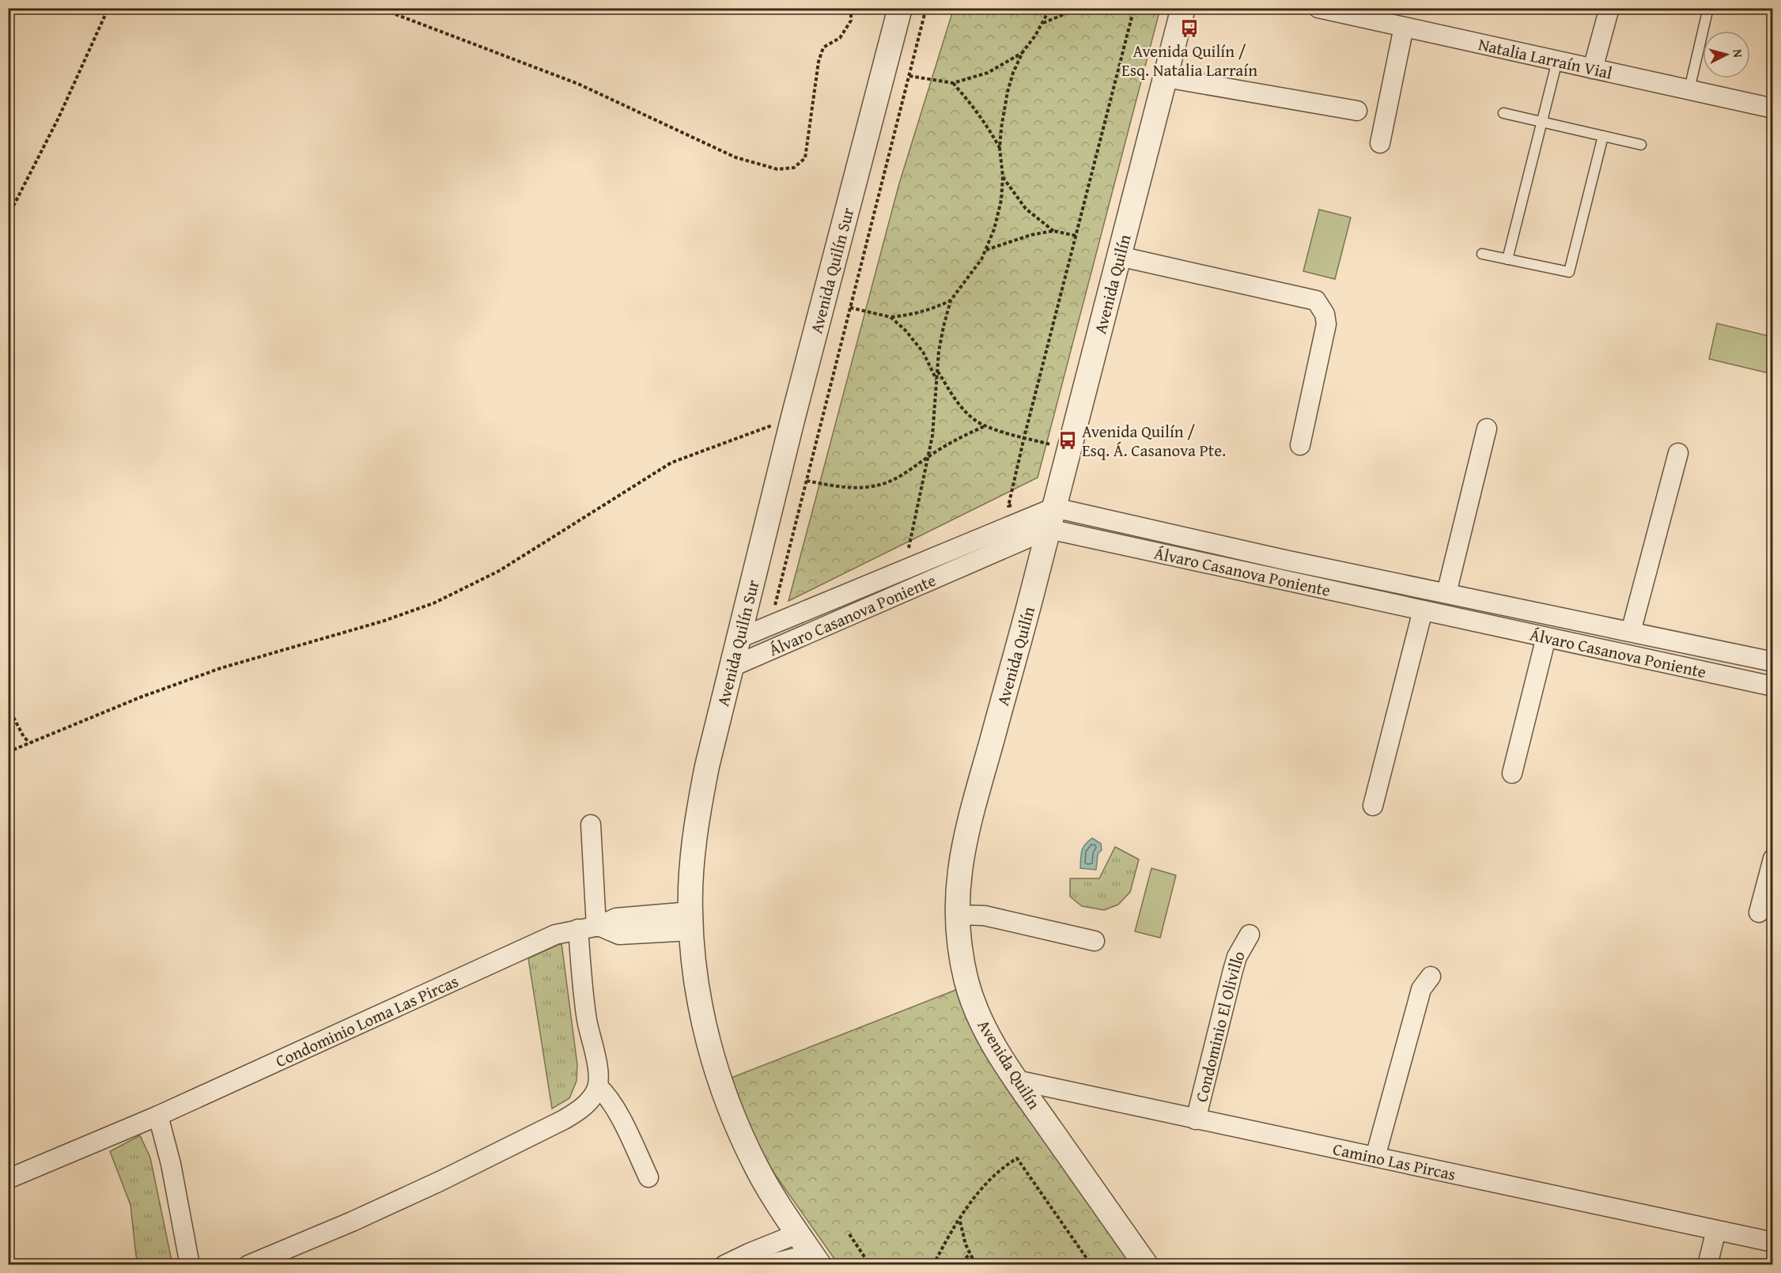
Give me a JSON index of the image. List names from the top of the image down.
{
  "streets": {
    "street": [
      "Natalia Larraín Vial",
      "Avenida Quilín Sur",
      "Avenida Quilín",
      "Álvaro Casanova Poniente",
      "Condominio Loma Las Pircas",
      "Condominio El Olivillo",
      "Camino Las Pircas"
    ]
  },
  "crossings": [
    ["Avenida Quilín Sur", "Álvaro Casanova Poniente"],
    ["Avenida Quilín Sur", "Condominio Loma Las Pircas"],
    ["Avenida Quilín", "Álvaro Casanova Poniente"],
    ["Avenida Quilín", "Camino Las Pircas"],
    ["Condominio El Olivillo", "Camino Las Pircas"]
  ],
  "places": {
    "bus stop": ["Avenida Quilín / Esq. Natalia Larraín", "Avenida Quilín / Esq. Á. Casanova Pte."]
  },
  "north": "right"
}
